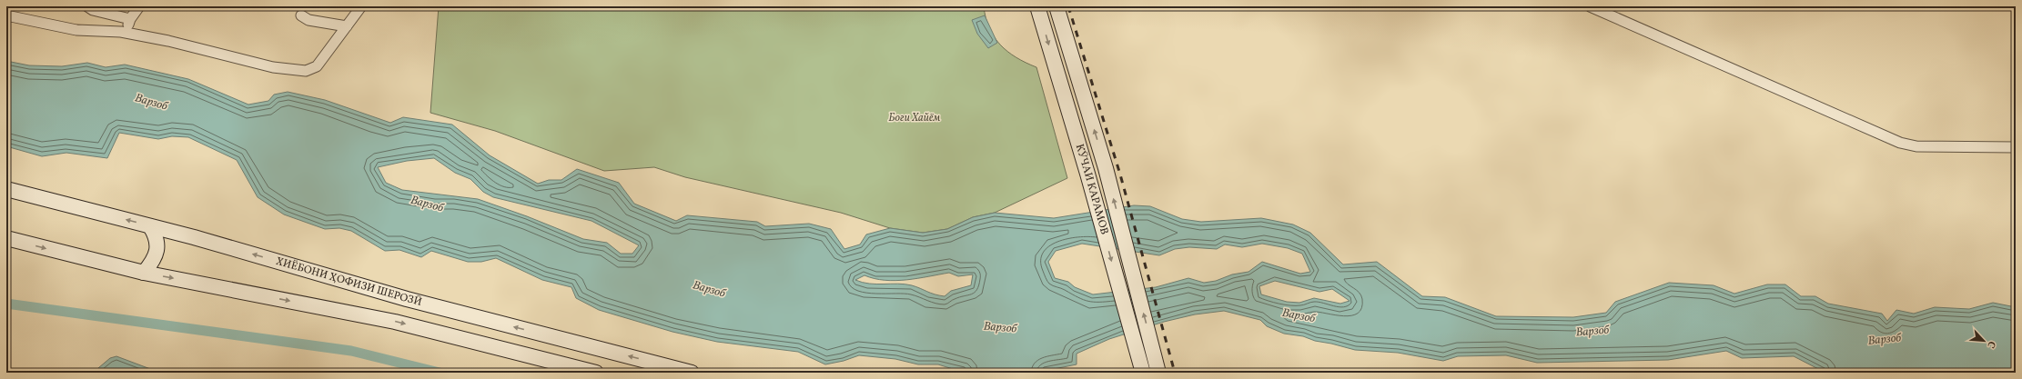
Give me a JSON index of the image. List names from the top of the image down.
{
  "streets": {
    "main road": ["КӮЧАИ КАРАМОВ", "ХИЁБОНИ ҲОФИЗИ ШЕРОЗӢ"]
  },
  "water": ["Варзоб"],
  "parks": ["Боғи Хайём"],
  "north": "bottom right"
}
